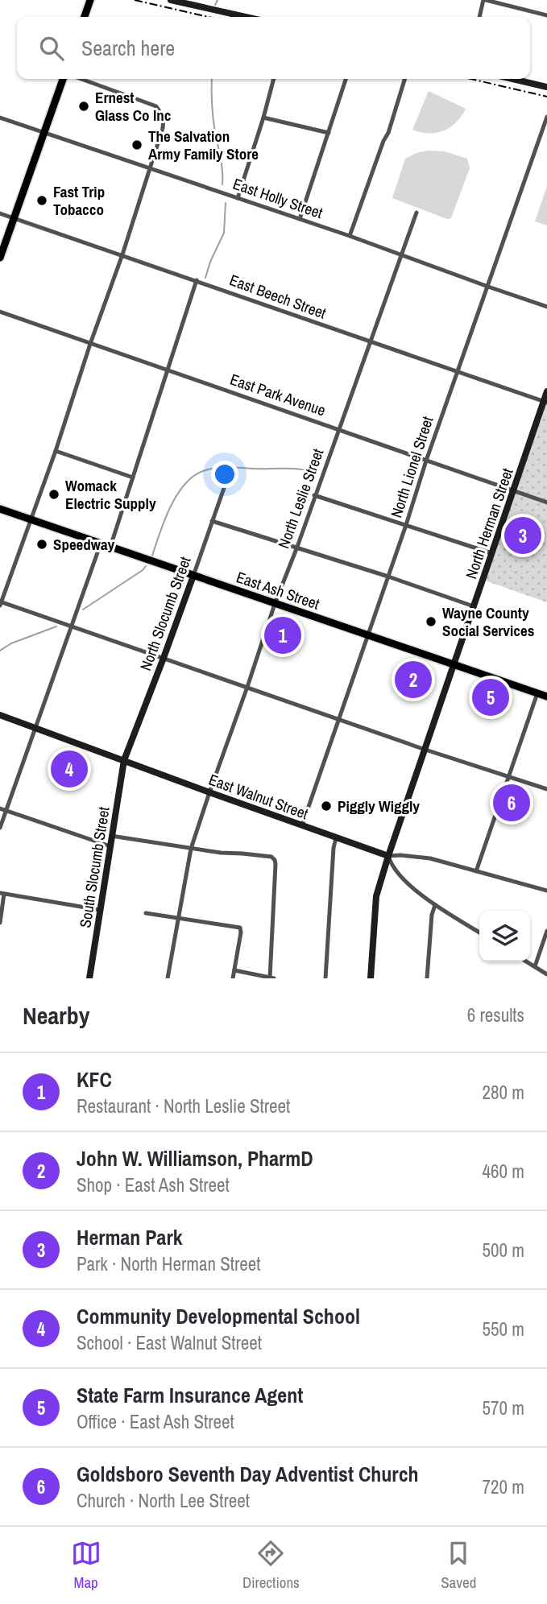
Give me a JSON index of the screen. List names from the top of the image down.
{
  "streets": {
    "main road": ["East Ash Street"],
    "street": [
      "East Holly Street",
      "East Beech Street",
      "East Park Avenue",
      "North Lionel Street",
      "North Leslie Street",
      "North Herman Street",
      "North Slocumb Street",
      "East Walnut Street",
      "South Slocumb Street"
    ]
  },
  "crossings": [
    ["East Holly Street", "North Lionel Street"],
    ["East Holly Street", "North Leslie Street"],
    ["East Beech Street", "North Lionel Street"],
    ["East Beech Street", "North Leslie Street"],
    ["East Beech Street", "North Herman Street"],
    ["East Park Avenue", "North Lionel Street"],
    ["East Park Avenue", "North Leslie Street"],
    ["East Park Avenue", "North Herman Street"],
    ["North Lionel Street", "East Ash Street"],
    ["North Lionel Street", "East Walnut Street"],
    ["North Leslie Street", "East Ash Street"],
    ["North Leslie Street", "East Walnut Street"],
    ["North Herman Street", "East Ash Street"],
    ["North Herman Street", "East Walnut Street"],
    ["East Ash Street", "North Slocumb Street"],
    ["North Slocumb Street", "East Walnut Street"],
    ["North Slocumb Street", "South Slocumb Street"],
    ["East Walnut Street", "South Slocumb Street"]
  ],
  "places": [
    "Ernest Glass Co Inc",
    "The Salvation Army Family Store",
    "Fast Trip Tobacco",
    "Womack Electric Supply",
    "Speedway",
    "Wayne County Social Services",
    "Piggly Wiggly"
  ],
  "page": {
    "search": "Search here",
    "pins": [
      "3",
      "1",
      "2",
      "5",
      "4",
      "6"
    ],
    "heading": ["Nearby", "6 results"],
    "list": [
      {
        "mark": "1",
        "name": "KFC",
        "note": "Restaurant · North Leslie Street",
        "value": "280 m"
      },
      {
        "mark": "2",
        "name": "John W. Williamson, PharmD",
        "note": "Shop · East Ash Street",
        "value": "460 m"
      },
      {
        "mark": "3",
        "name": "Herman Park",
        "note": "Park · North Herman Street",
        "value": "500 m"
      },
      {
        "mark": "4",
        "name": "Community Developmental School",
        "note": "School · East Walnut Street",
        "value": "550 m"
      },
      {
        "mark": "5",
        "name": "State Farm Insurance Agent",
        "note": "Office · East Ash Street",
        "value": "570 m"
      },
      {
        "mark": "6",
        "name": "Goldsboro Seventh Day Adventist Church",
        "note": "Church · North Lee Street",
        "value": "720 m"
      }
    ],
    "nav": ["Map", "Directions", "Saved"]
  }
}
